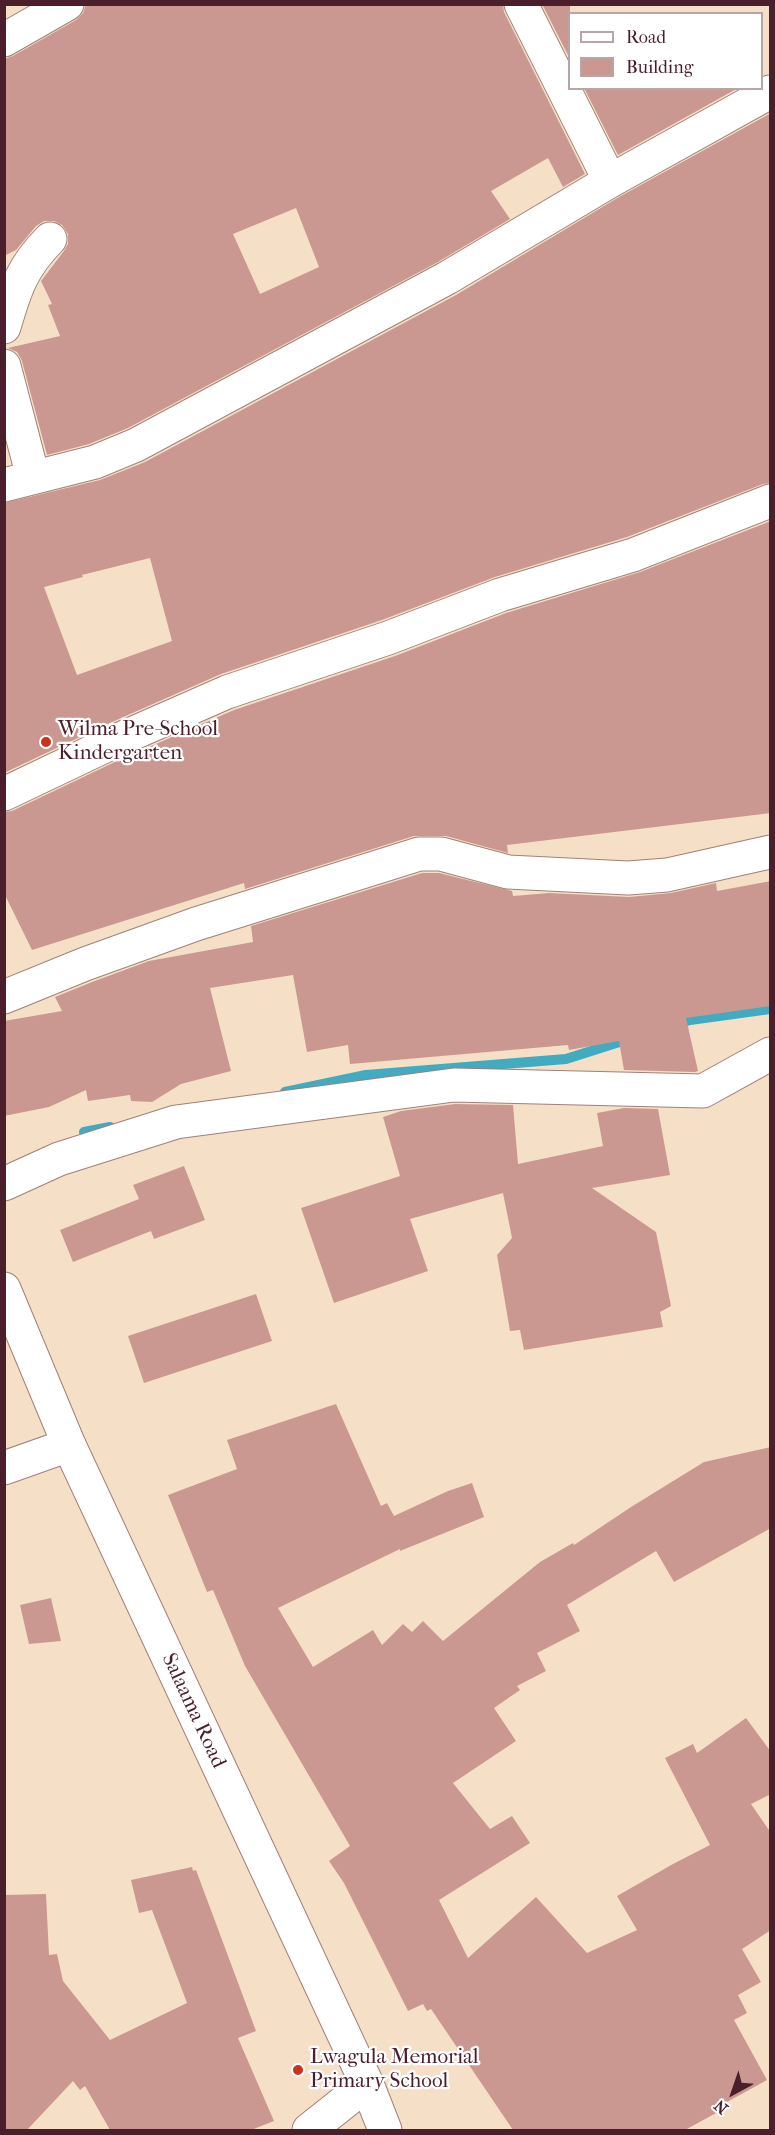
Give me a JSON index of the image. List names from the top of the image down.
{
  "streets": {
    "street": ["Salaama Road"]
  },
  "places": ["Wilma Pre-School Kindergarten", "Lwagula Memorial Primary School"],
  "legend": ["Road", "Building"],
  "north": "bottom left"
}
